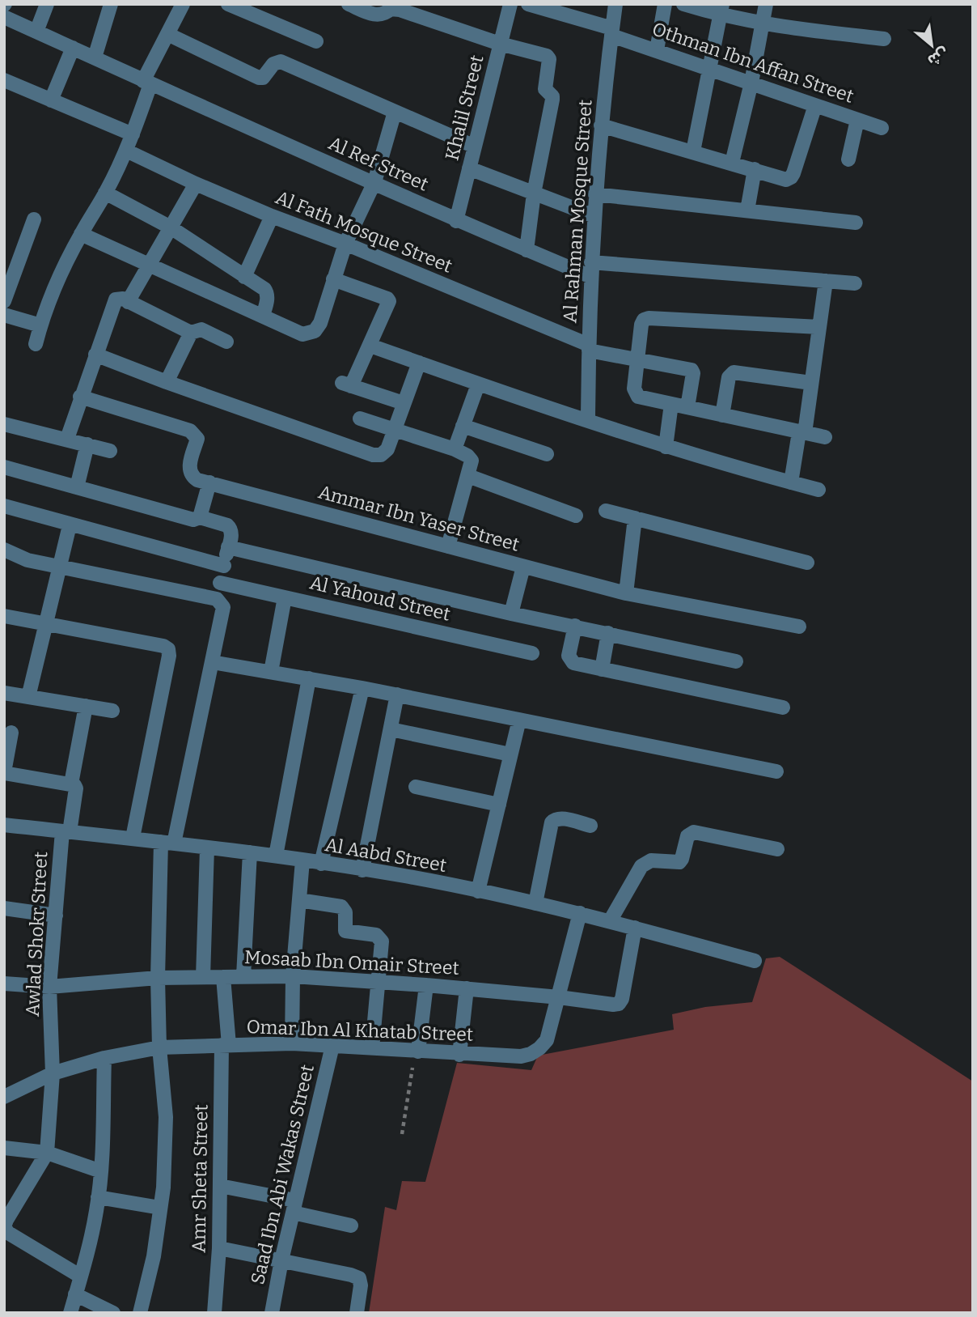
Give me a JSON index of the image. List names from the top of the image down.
{
  "streets": {
    "street": [
      "Othman Ibn Affan Street",
      "Khalil Street",
      "Al Ref Street",
      "Al Rahman Mosque Street",
      "Al Fath Mosque Street",
      "Ammar Ibn Yaser Street",
      "Al Yahoud Street",
      "Al Aabd Street",
      "Awlad Shokr Street",
      "Mosaab Ibn Omair Street",
      "Omar Ibn Al Khatab Street",
      "Saad Ibn Abi Wakas Street",
      "Amr Sheta Street"
    ]
  },
  "crossings": [
    ["Othman Ibn Affan Street", "Al Rahman Mosque Street"],
    ["Khalil Street", "Al Ref Street"],
    ["Al Ref Street", "Al Rahman Mosque Street"],
    ["Al Rahman Mosque Street", "Al Fath Mosque Street"],
    ["Al Aabd Street", "Awlad Shokr Street"],
    ["Al Aabd Street", "Mosaab Ibn Omair Street"],
    ["Awlad Shokr Street", "Mosaab Ibn Omair Street"],
    ["Awlad Shokr Street", "Omar Ibn Al Khatab Street"],
    ["Mosaab Ibn Omair Street", "Omar Ibn Al Khatab Street"],
    ["Mosaab Ibn Omair Street", "Amr Sheta Street"],
    ["Omar Ibn Al Khatab Street", "Saad Ibn Abi Wakas Street"],
    ["Omar Ibn Al Khatab Street", "Amr Sheta Street"]
  ],
  "north": "bottom right"
}
